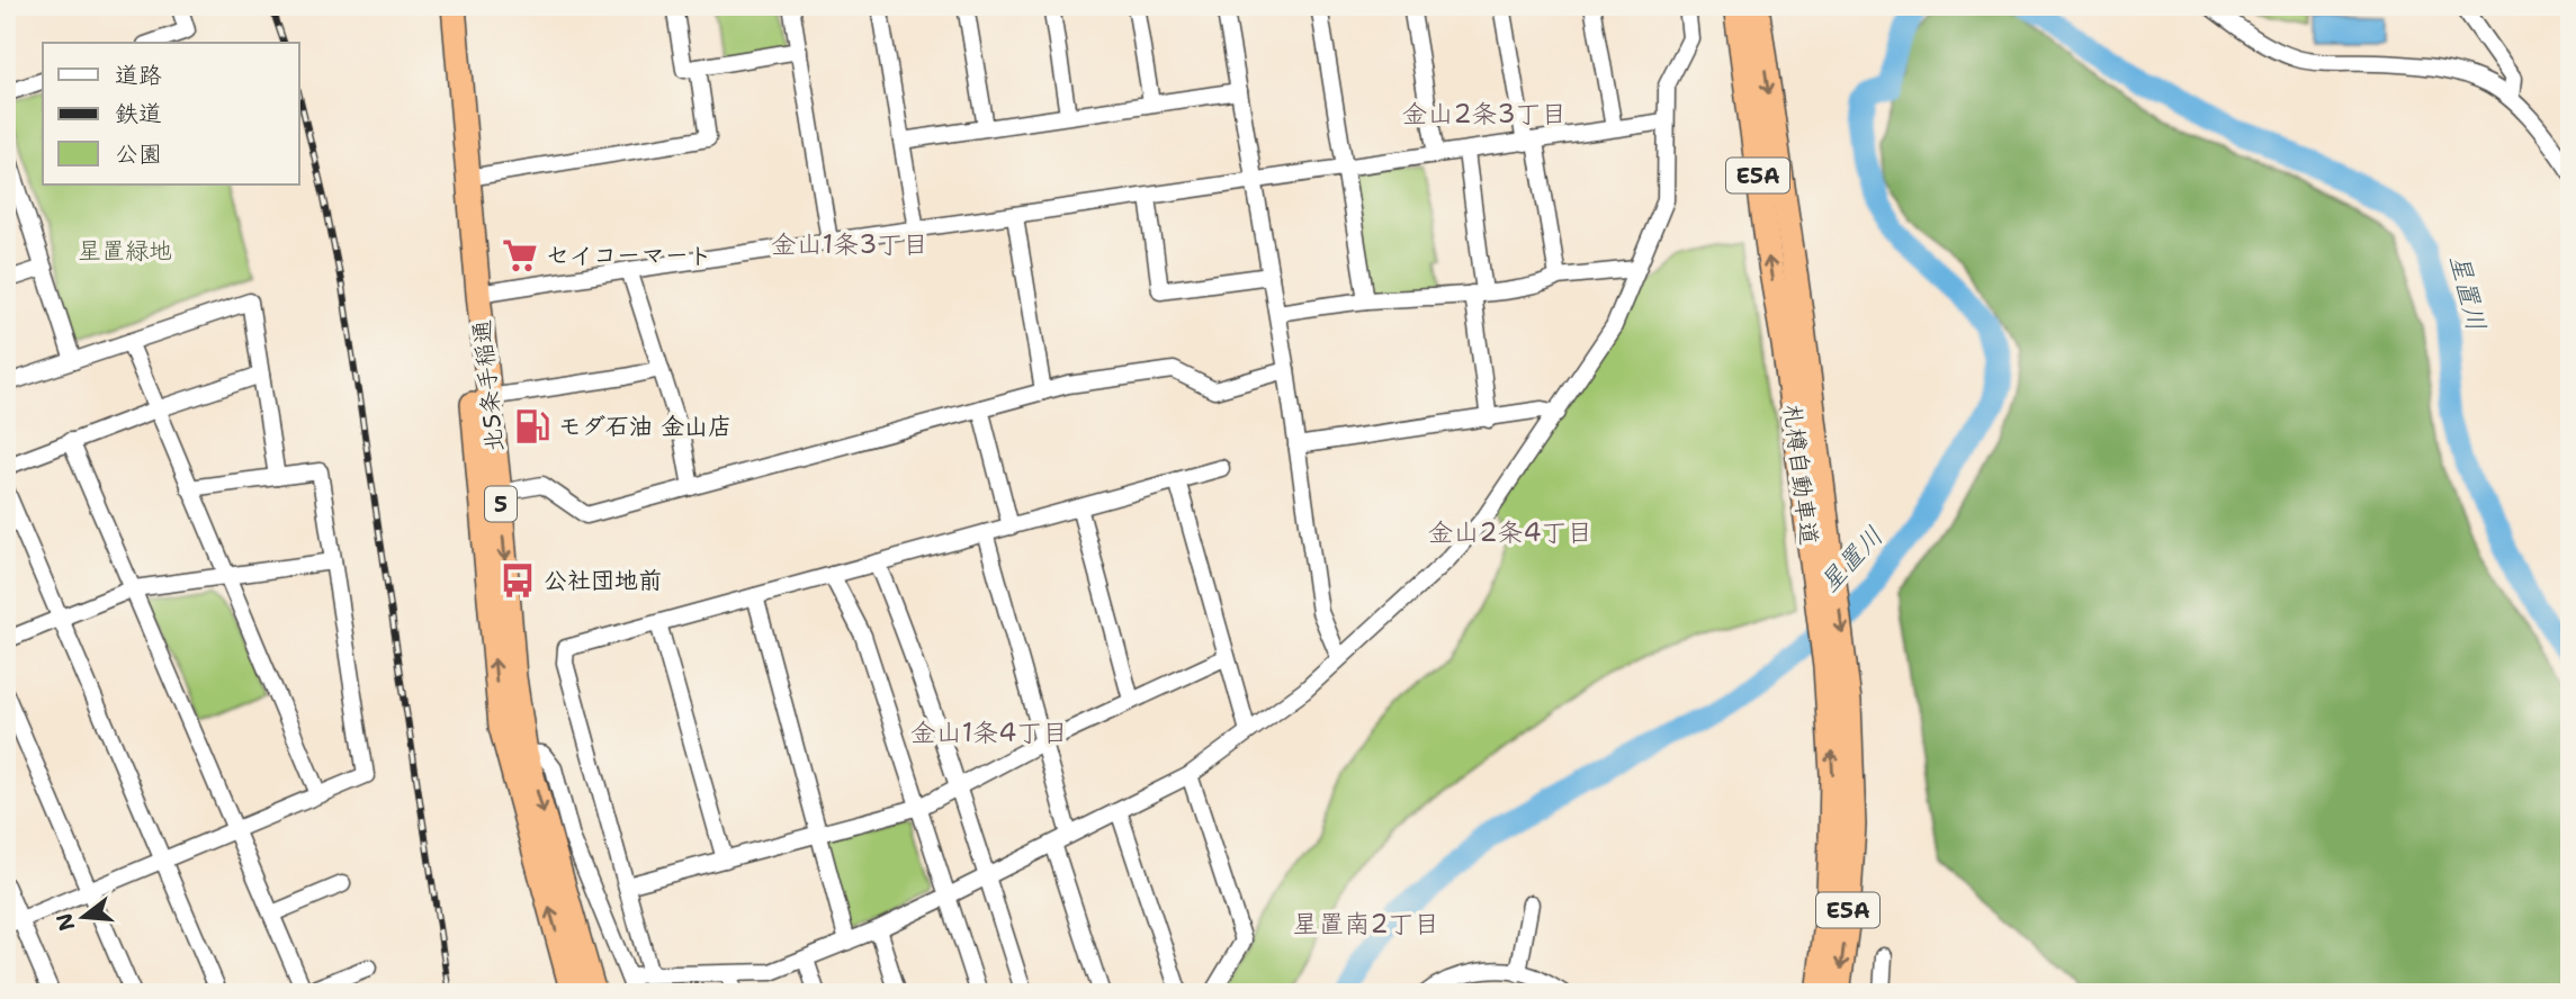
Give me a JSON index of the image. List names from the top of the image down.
{
  "streets": {
    "highway": [
      "E5A",
      "北5条手稲通",
      "札樽自動車道",
      "5"
    ]
  },
  "districts": [
    "金山2条3丁目",
    "金山1条3丁目",
    "金山2条4丁目",
    "金山1条4丁目",
    "星置南2丁目"
  ],
  "water": ["星置川"],
  "parks": ["星置緑地"],
  "places": {
    "supermarket": ["セイコーマート"],
    "fuel station": ["モダ石油 金山店"],
    "bus stop": ["公社団地前"]
  },
  "legend": ["道路", "鉄道", "公園"],
  "north": "left"
}
